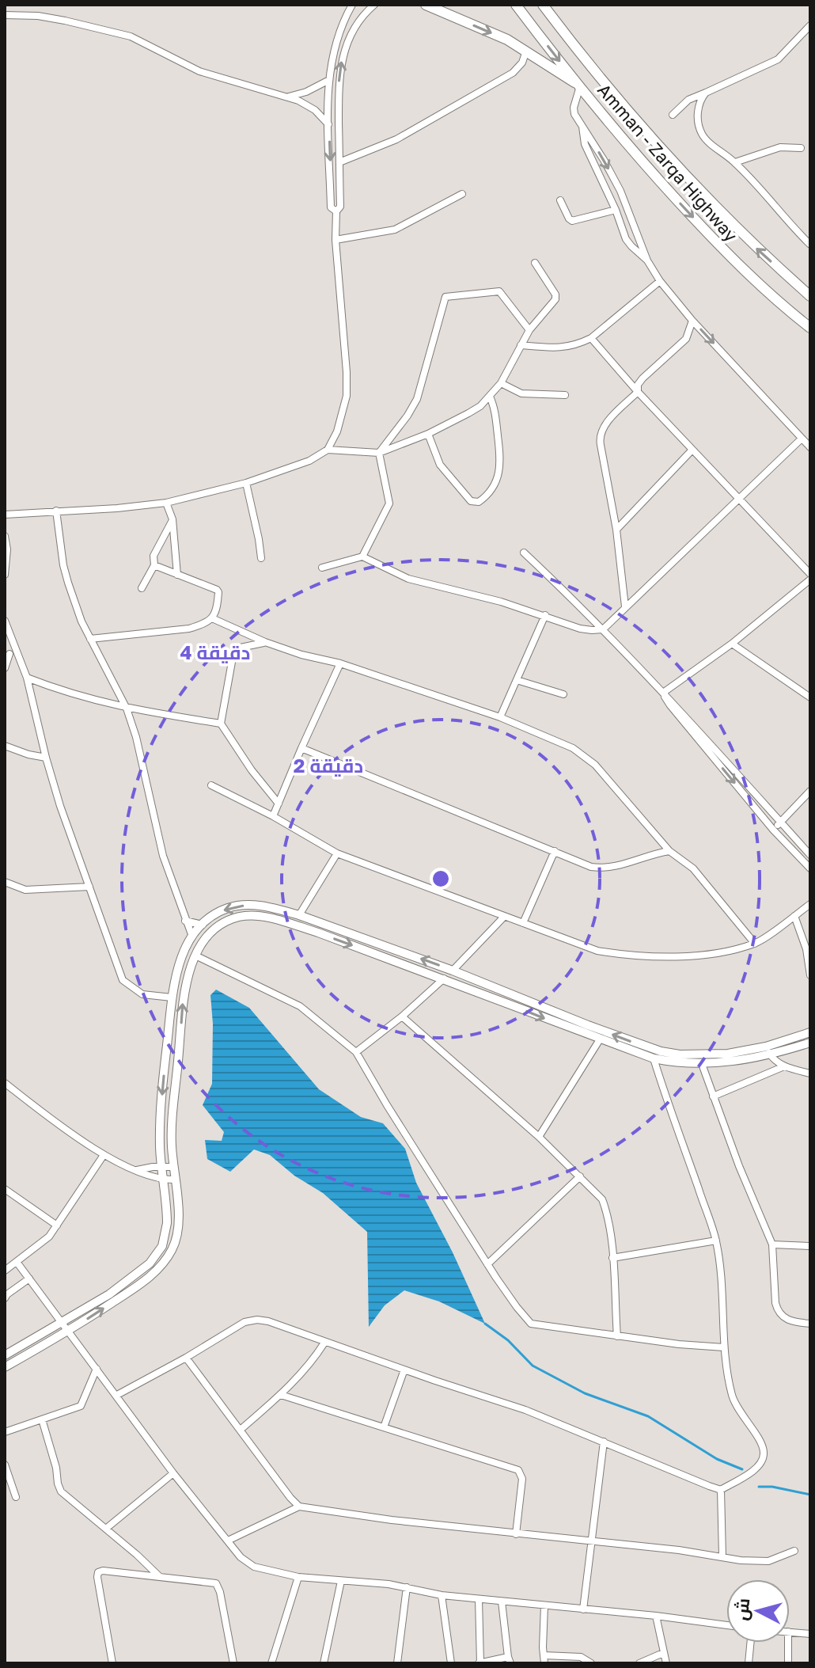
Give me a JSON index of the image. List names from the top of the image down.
{
  "streets": {
    "highway": ["Amman - Zarqa Highway"]
  },
  "north": "left",
  "rings": ["4 دقيقة", "2 دقيقة"]
}
